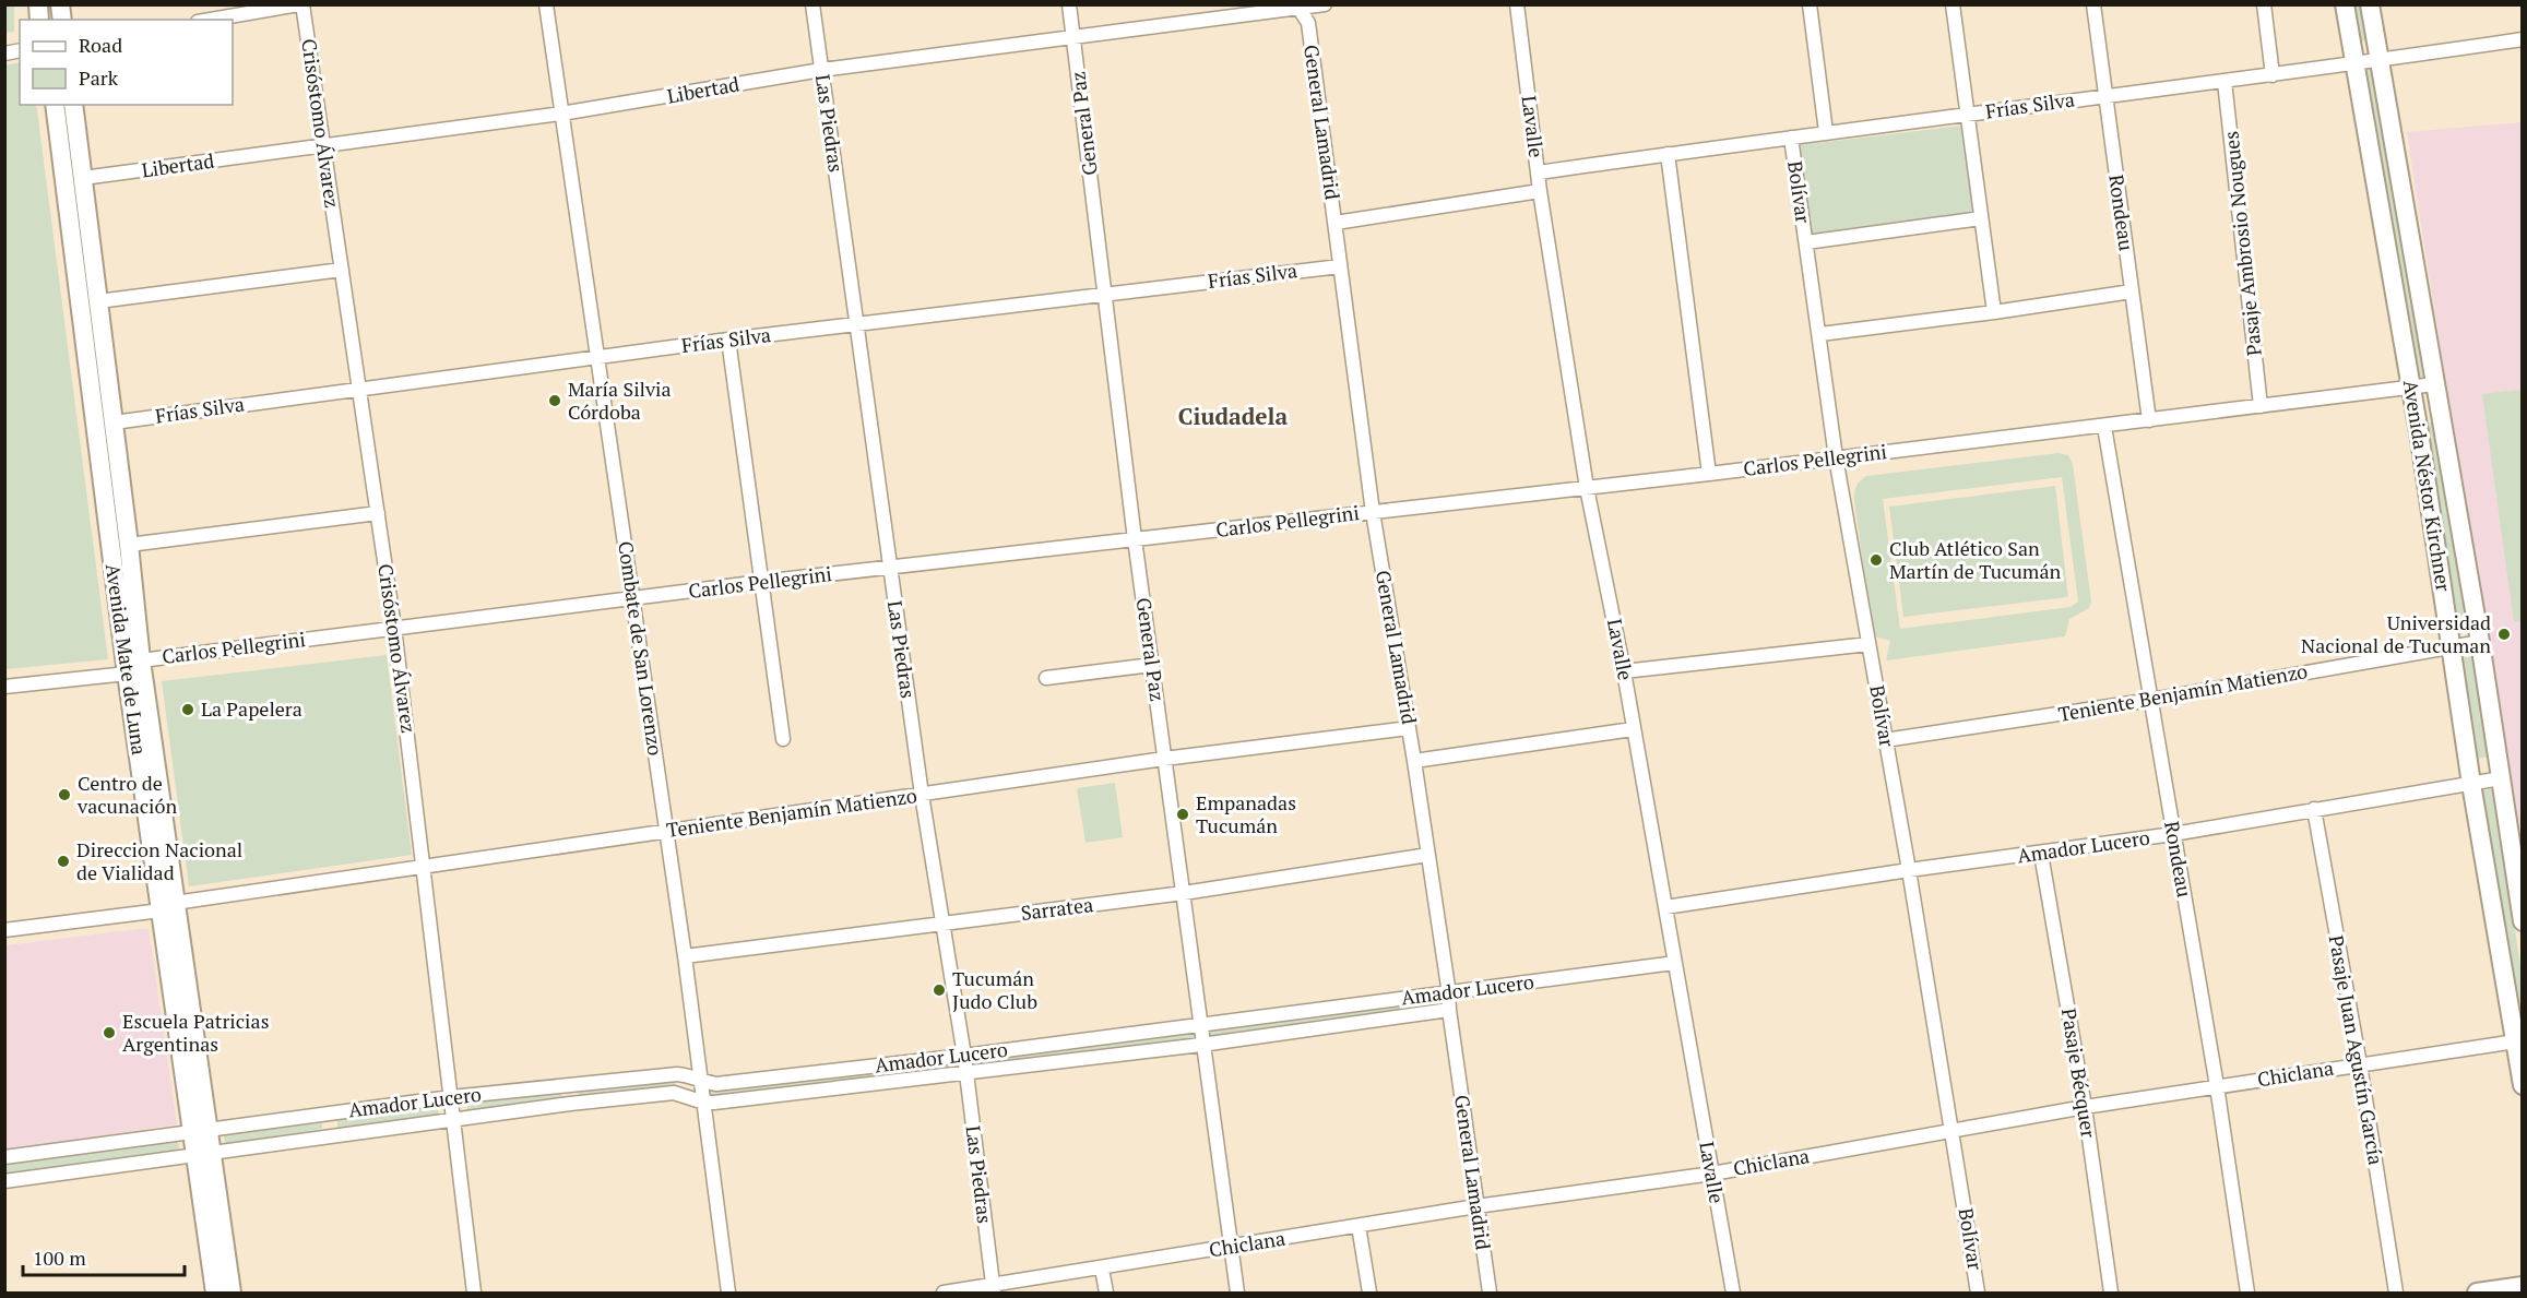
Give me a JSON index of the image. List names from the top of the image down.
{
  "streets": {
    "main road": ["Avenida Néstor Kirchner", "Avenida Mate de Luna"],
    "street": [
      "Libertad",
      "Frías Silva",
      "General Lamadrid",
      "Crisóstomo Álvarez",
      "Las Piedras",
      "General Paz",
      "Lavalle",
      "Bolívar",
      "Rondeau",
      "Pasaje Ambrosio Nougues",
      "Carlos Pellegrini",
      "Combate de San Lorenzo",
      "Teniente Benjamín Matienzo",
      "Amador Lucero",
      "Sarratea",
      "Pasaje Juan Agustín García",
      "Pasaje Bécquer",
      "Chiclana"
    ]
  },
  "crossings": [
    ["Libertad", "General Lamadrid"],
    ["Libertad", "Crisóstomo Álvarez"],
    ["Libertad", "Las Piedras"],
    ["Libertad", "General Paz"],
    ["Libertad", "Combate de San Lorenzo"],
    ["Libertad", "Avenida Mate de Luna"],
    ["Frías Silva", "General Lamadrid"],
    ["Frías Silva", "Crisóstomo Álvarez"],
    ["Frías Silva", "Las Piedras"],
    ["Frías Silva", "General Paz"],
    ["Frías Silva", "Lavalle"],
    ["Frías Silva", "Bolívar"],
    ["Frías Silva", "Rondeau"],
    ["Frías Silva", "Pasaje Ambrosio Nougues"],
    ["Frías Silva", "Avenida Néstor Kirchner"],
    ["Frías Silva", "Combate de San Lorenzo"],
    ["Frías Silva", "Avenida Mate de Luna"],
    ["General Lamadrid", "Carlos Pellegrini"],
    ["General Lamadrid", "Teniente Benjamín Matienzo"],
    ["General Lamadrid", "Amador Lucero"],
    ["General Lamadrid", "Sarratea"],
    ["General Lamadrid", "Chiclana"],
    ["Crisóstomo Álvarez", "Carlos Pellegrini"],
    ["Crisóstomo Álvarez", "Teniente Benjamín Matienzo"],
    ["Crisóstomo Álvarez", "Amador Lucero"],
    ["Las Piedras", "Carlos Pellegrini"],
    ["Las Piedras", "Teniente Benjamín Matienzo"],
    ["Las Piedras", "Amador Lucero"],
    ["Las Piedras", "Sarratea"],
    ["Las Piedras", "Chiclana"],
    ["General Paz", "Carlos Pellegrini"],
    ["General Paz", "Teniente Benjamín Matienzo"],
    ["General Paz", "Amador Lucero"],
    ["General Paz", "Sarratea"],
    ["General Paz", "Chiclana"],
    ["Lavalle", "Carlos Pellegrini"],
    ["Lavalle", "Amador Lucero"],
    ["Lavalle", "Chiclana"],
    ["Bolívar", "Carlos Pellegrini"],
    ["Bolívar", "Teniente Benjamín Matienzo"],
    ["Bolívar", "Amador Lucero"],
    ["Bolívar", "Chiclana"],
    ["Rondeau", "Carlos Pellegrini"],
    ["Rondeau", "Teniente Benjamín Matienzo"],
    ["Rondeau", "Amador Lucero"],
    ["Rondeau", "Chiclana"],
    ["Pasaje Ambrosio Nougues", "Carlos Pellegrini"],
    ["Carlos Pellegrini", "Avenida Néstor Kirchner"],
    ["Carlos Pellegrini", "Combate de San Lorenzo"],
    ["Carlos Pellegrini", "Avenida Mate de Luna"],
    ["Avenida Néstor Kirchner", "Teniente Benjamín Matienzo"],
    ["Avenida Néstor Kirchner", "Amador Lucero"],
    ["Avenida Néstor Kirchner", "Chiclana"],
    ["Combate de San Lorenzo", "Teniente Benjamín Matienzo"],
    ["Combate de San Lorenzo", "Amador Lucero"],
    ["Combate de San Lorenzo", "Sarratea"],
    ["Avenida Mate de Luna", "Teniente Benjamín Matienzo"],
    ["Avenida Mate de Luna", "Amador Lucero"],
    ["Amador Lucero", "Pasaje Juan Agustín García"],
    ["Amador Lucero", "Pasaje Bécquer"],
    ["Pasaje Juan Agustín García", "Chiclana"],
    ["Pasaje Bécquer", "Chiclana"]
  ],
  "districts": ["Ciudadela"],
  "places": [
    "María Silvia Córdoba",
    "Club Atlético San Martín de Tucumán",
    "Universidad Nacional de Tucuman",
    "La Papelera",
    "Centro de vacunación",
    "Empanadas Tucumán",
    "Direccion Nacional de Vialidad",
    "Tucumán Judo Club",
    "Escuela Patricias Argentinas"
  ],
  "legend": ["Road", "Park"],
  "scale_bar": "100 m"
}
